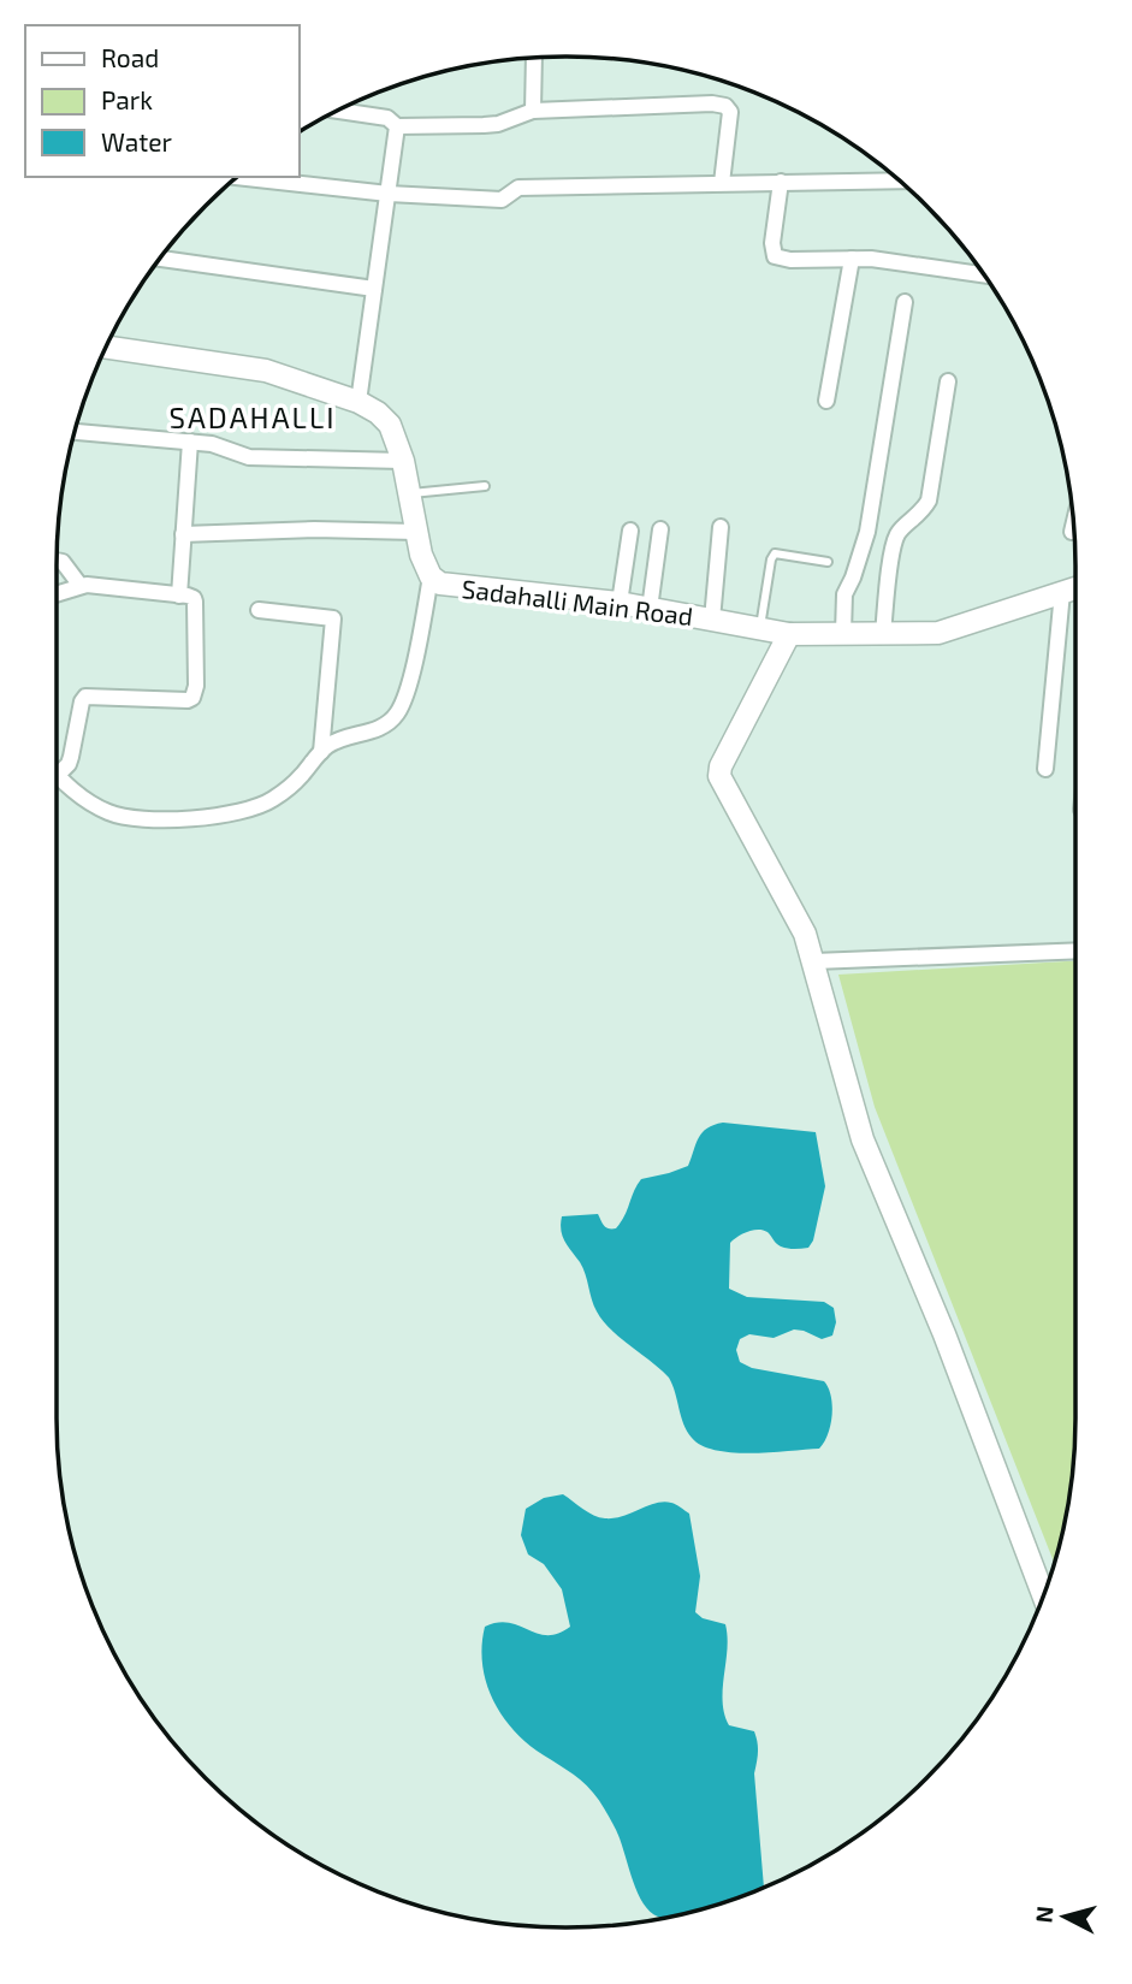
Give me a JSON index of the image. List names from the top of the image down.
{
  "streets": {
    "street": ["Sadahalli Main Road"]
  },
  "districts": ["SADAHALLI"],
  "legend": ["Road", "Park", "Water"],
  "north": "left"
}
